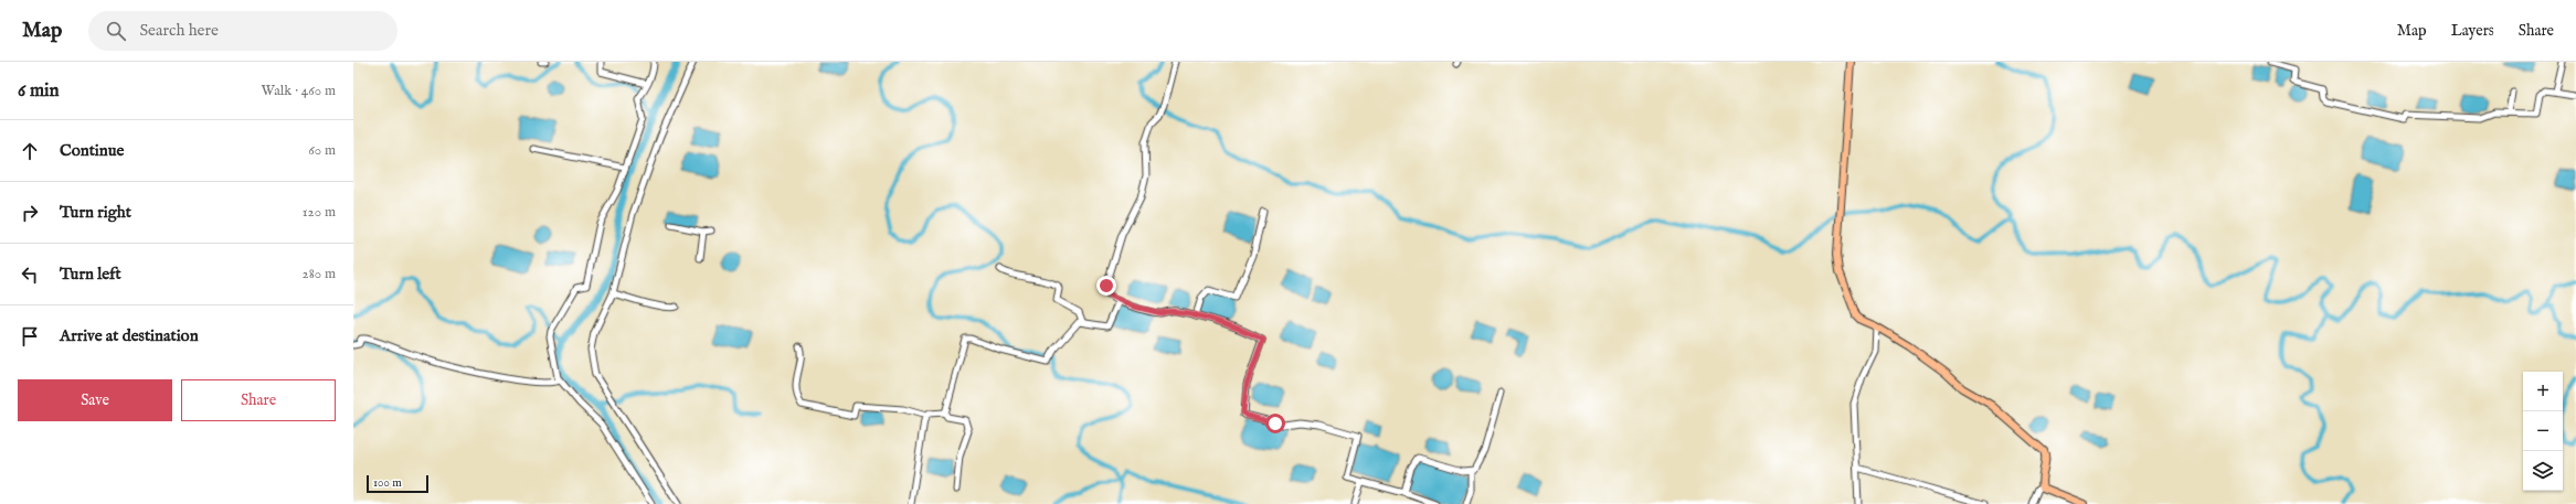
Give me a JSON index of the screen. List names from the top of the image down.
{
  "scale_bar": "100 m",
  "page": {
    "header": "Map",
    "search": "Search here",
    "nav": ["Map", "Layers", "Share"],
    "heading": ["6 min", "Walk · 460 m"],
    "list": [
      ["Continue", "60 m"],
      ["Turn right", "120 m"],
      ["Turn left", "280 m"],
      "Arrive at destination"
    ],
    "buttons": ["Save", "Share"],
    "map_buttons": ["+", "−"],
    "scale": "100 m"
  }
}
